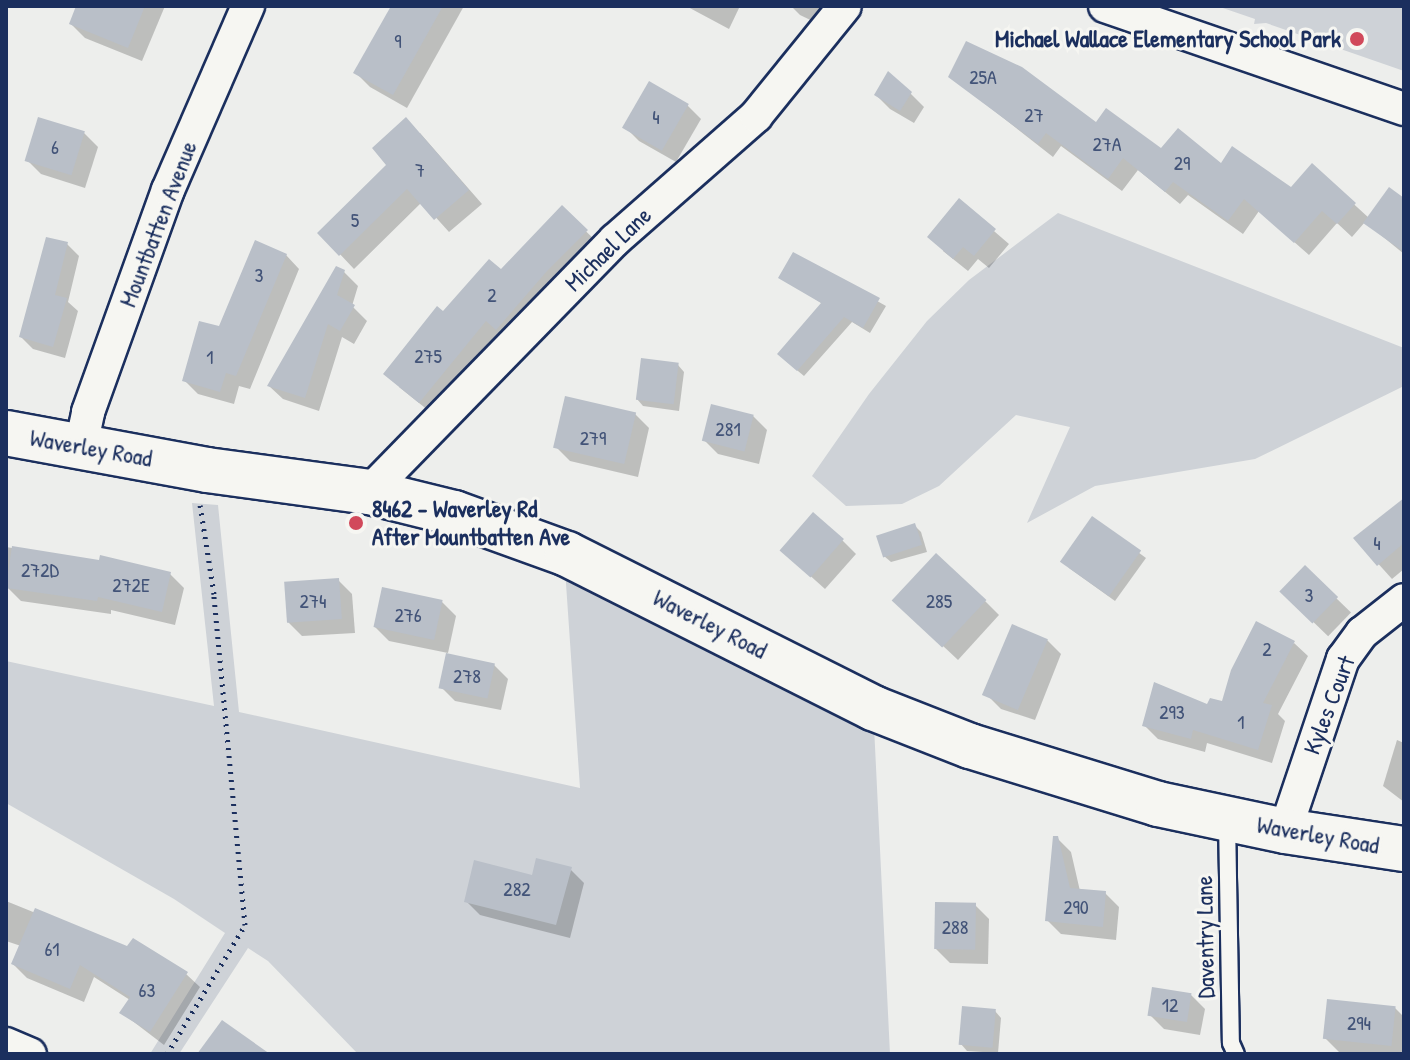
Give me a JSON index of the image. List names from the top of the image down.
{
  "streets": {
    "main road": ["Waverley Road"],
    "street": ["Mountbatten Avenue", "Michael Lane", "Kyles Court"],
    "lane": ["Daventry Lane"]
  },
  "crossings": [
    ["Mountbatten Avenue", "Waverley Road"],
    ["Michael Lane", "Waverley Road"],
    ["Waverley Road", "Kyles Court"],
    ["Waverley Road", "Daventry Lane"]
  ],
  "places": ["Michael Wallace Elementary School Park", "8462 - Waverley Rd After Mountbatten Ave"],
  "house_numbers": [
    "9",
    "25A",
    "27",
    "4",
    "27A",
    "6",
    "29",
    "7",
    "5",
    "3",
    "2",
    "275",
    "1",
    "281",
    "279",
    "4",
    "272D",
    "272E",
    "3",
    "274",
    "285",
    "276",
    "2",
    "278",
    "293",
    "1",
    "282",
    "290",
    "288",
    "61",
    "63",
    "12",
    "294"
  ]
}
